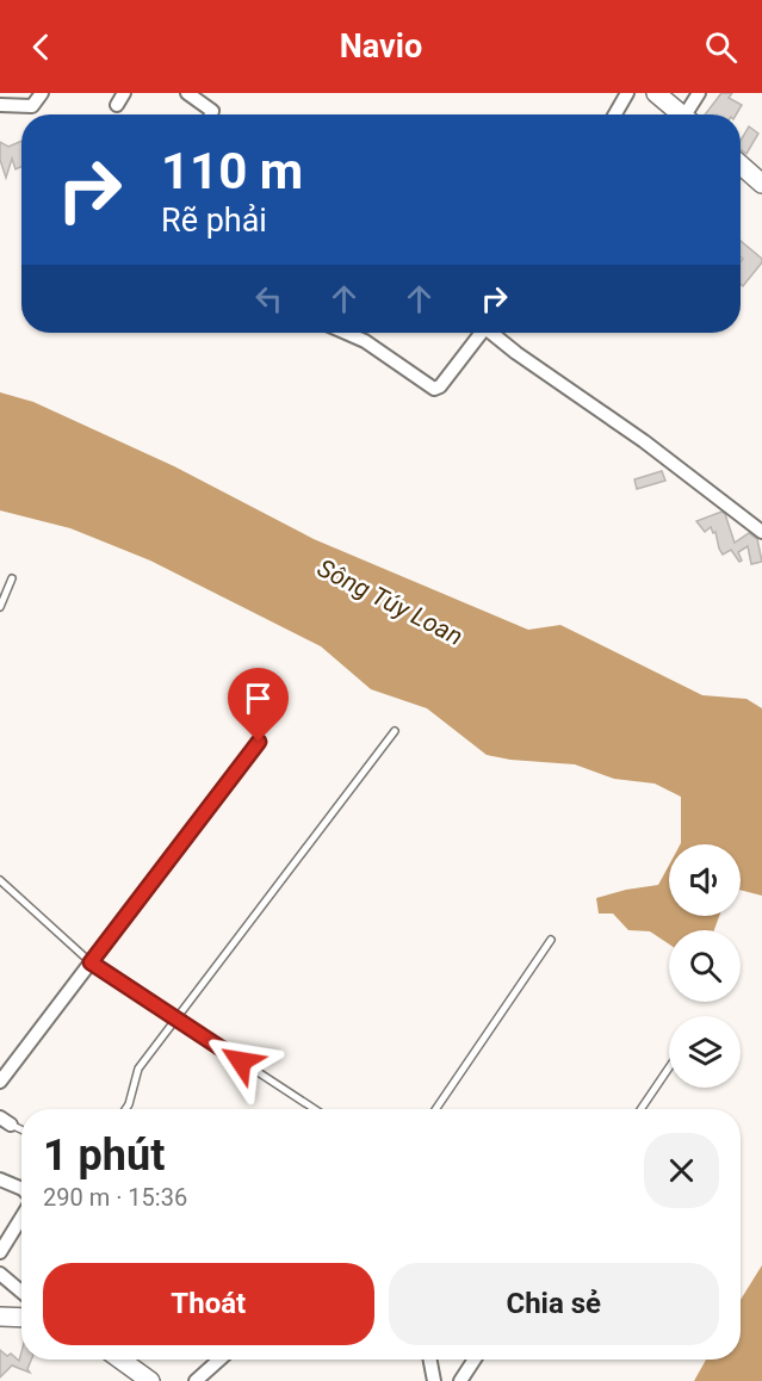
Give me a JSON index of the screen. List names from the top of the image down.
{
  "water": ["Sông Túy Loan"],
  "page": {
    "header": "Navio",
    "turn": ["110 m", "Rẽ phải"],
    "heading": ["1 phút", "290 m · 15:36"],
    "buttons": ["Thoát", "Chia sẻ"]
  }
}
